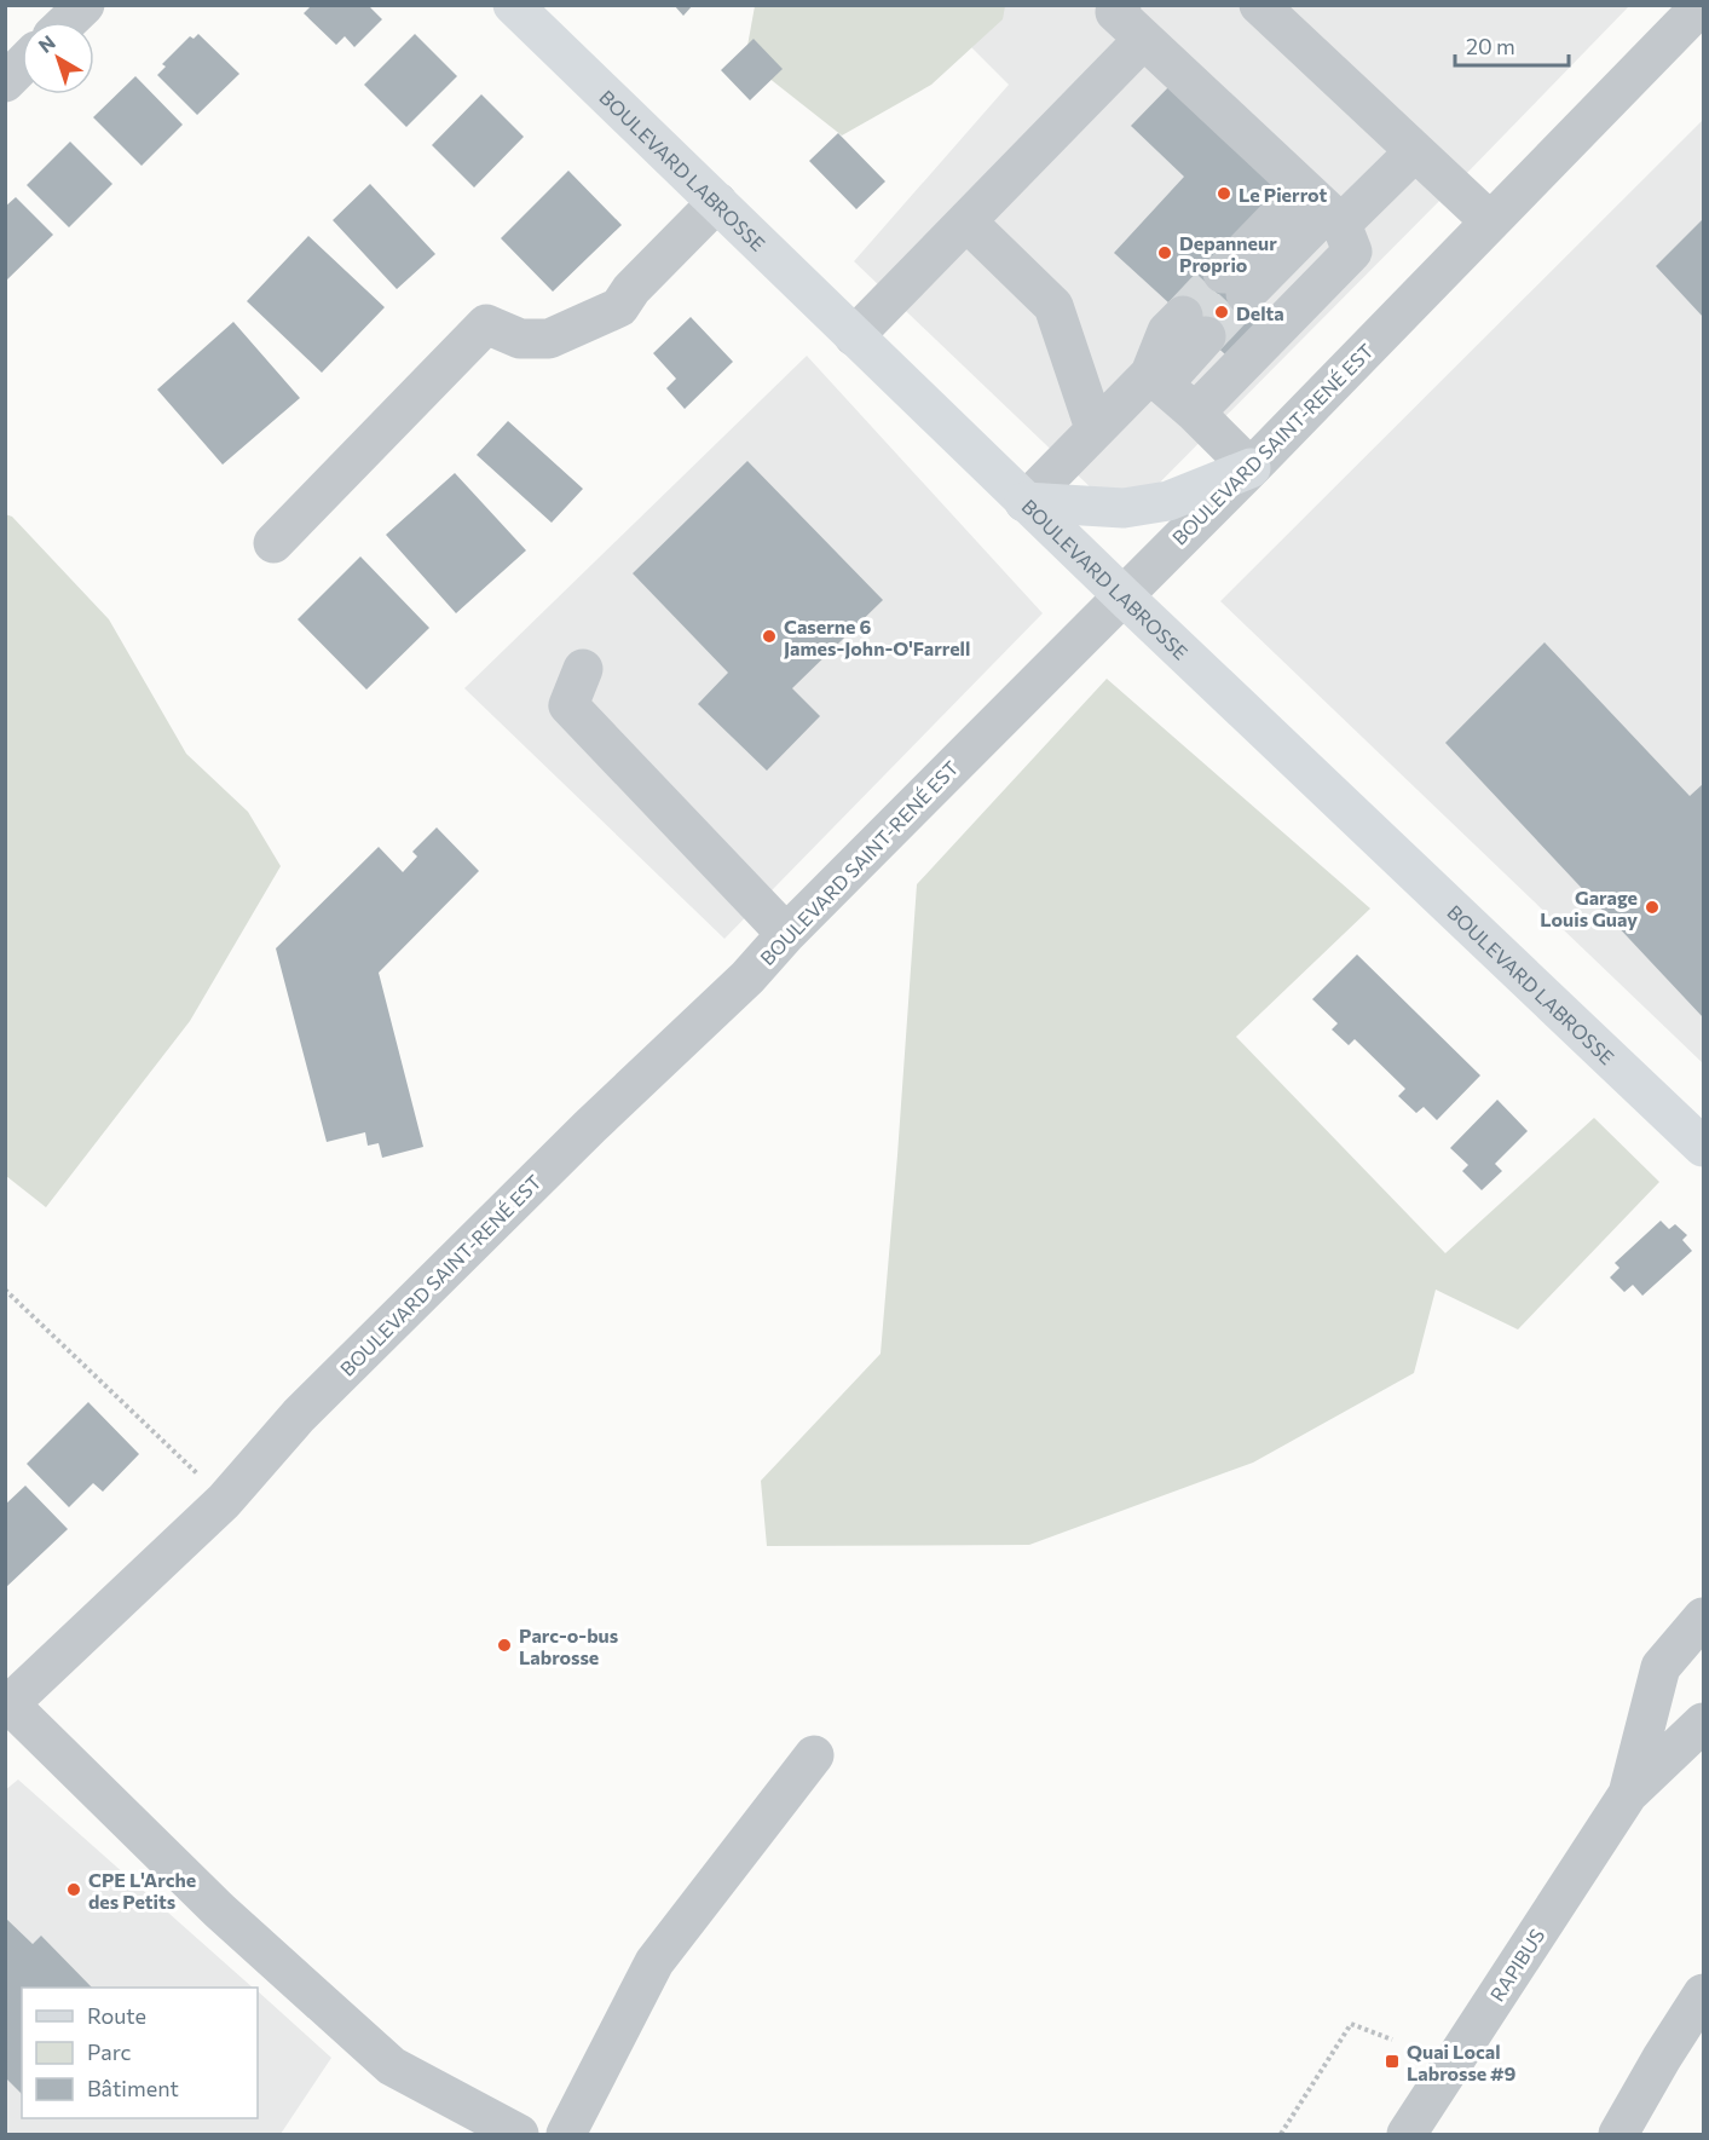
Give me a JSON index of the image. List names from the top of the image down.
{
  "streets": {
    "main road": ["BOULEVARD LABROSSE"],
    "street": ["BOULEVARD SAINT-RENÉ EST", "RAPIBUS"]
  },
  "crossings": [
    ["BOULEVARD LABROSSE", "BOULEVARD SAINT-RENÉ EST"]
  ],
  "places": {
    "other": [
      "Le Pierrot",
      "Depanneur Proprio",
      "Delta",
      "Caserne 6 James-John-O'Farrell",
      "Garage Louis Guay",
      "Parc-o-bus Labrosse",
      "CPE L'Arche des Petits"
    ],
    "transit": ["Quai Local Labrosse #9"]
  },
  "legend": ["Route", "Parc", "Bâtiment"],
  "scale_bar": "20 m",
  "north": "top left"
}
